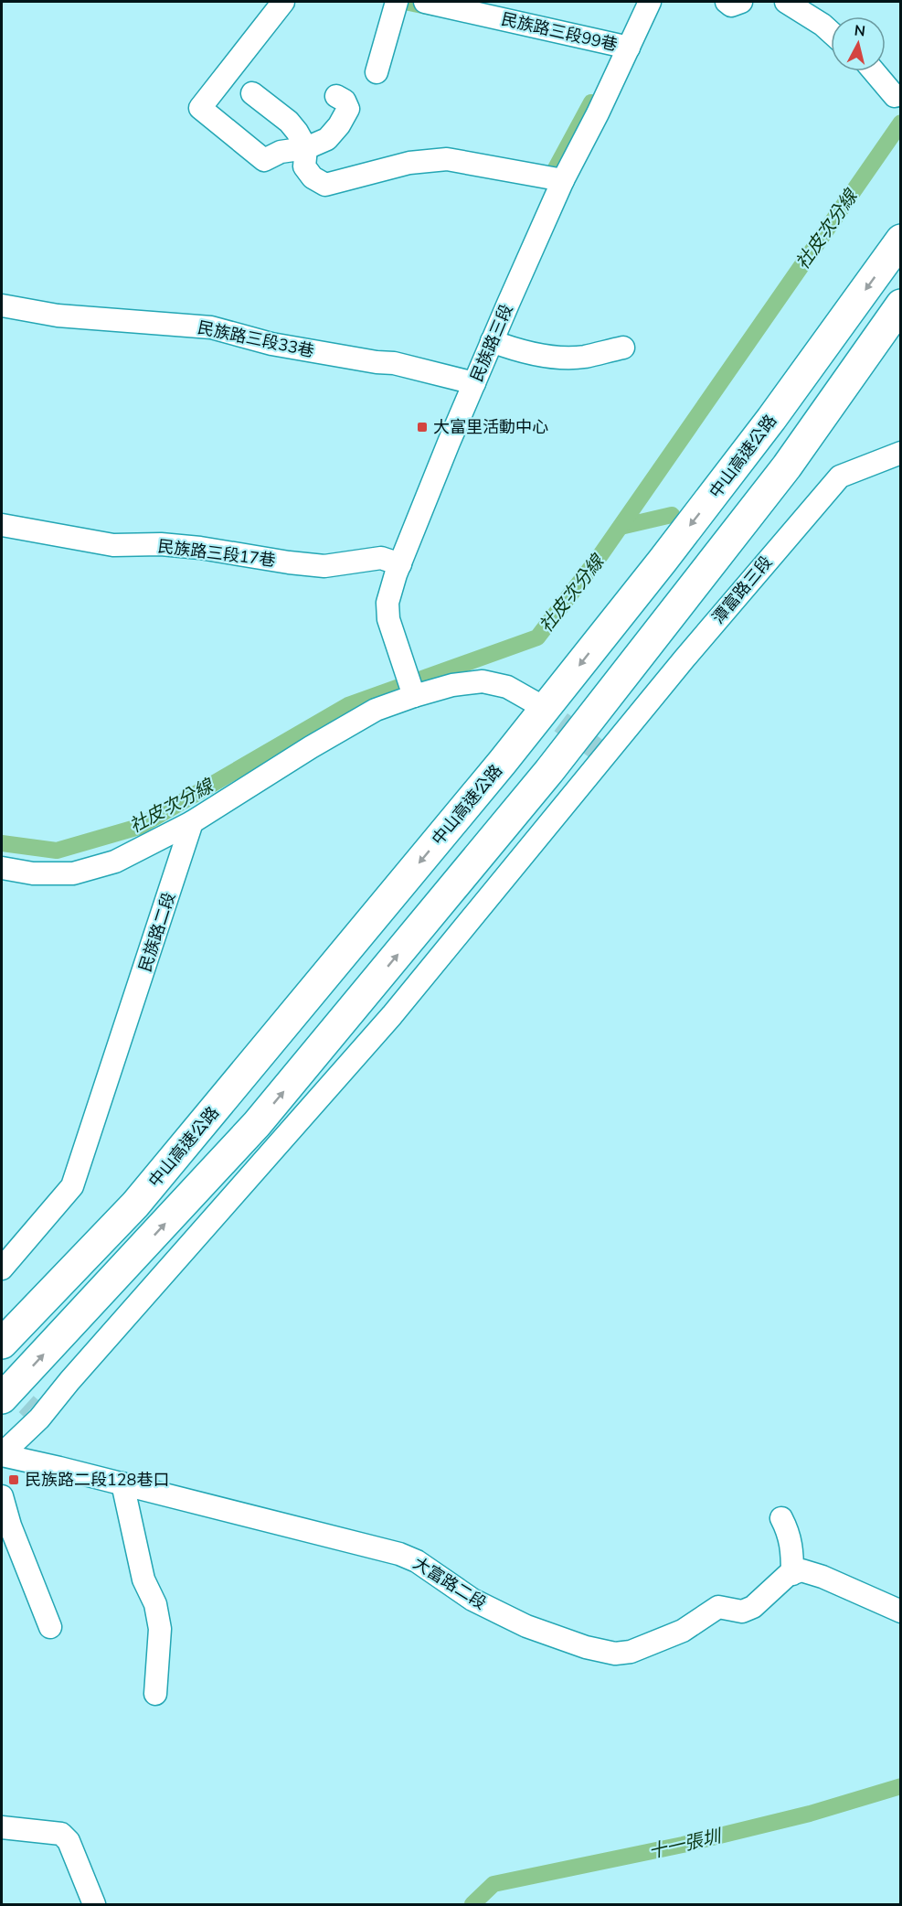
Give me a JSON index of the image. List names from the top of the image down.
{
  "streets": {
    "highway": ["中山高速公路"],
    "street": [
      "民族路三段99巷",
      "民族路三段33巷",
      "民族路三段",
      "民族路三段17巷",
      "潭富路三段",
      "民族路二段",
      "大富路二段"
    ]
  },
  "crossings": [
    ["民族路三段99巷", "民族路三段"],
    ["民族路三段33巷", "民族路三段"],
    ["民族路三段", "民族路三段17巷"],
    ["潭富路三段", "大富路二段"]
  ],
  "water": ["社皮次分線", "十一張圳"],
  "places": {
    "transit": ["大富里活動中心", "民族路二段128巷口"]
  },
  "north": "top"
}
